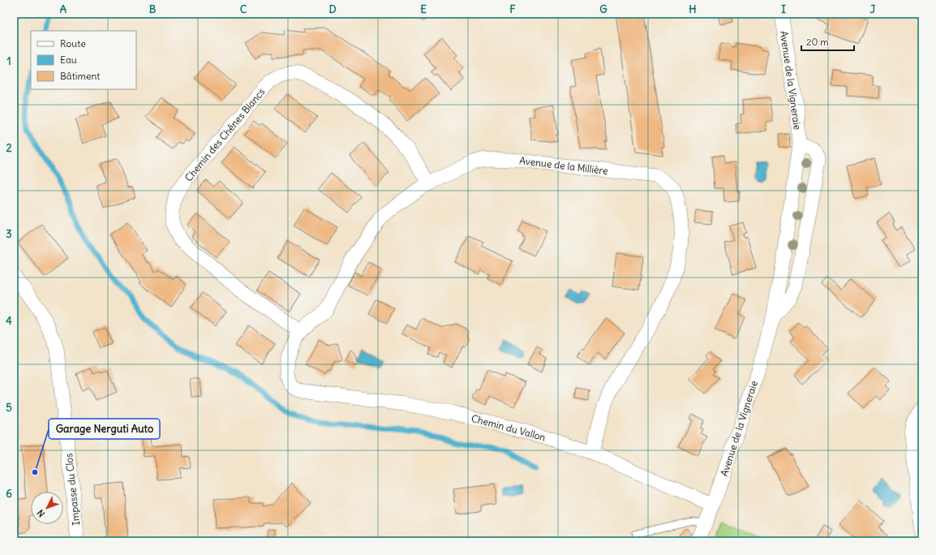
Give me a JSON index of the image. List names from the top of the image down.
{
  "streets": {
    "street": [
      "Avenue de la Vigneraie",
      "Chemin des Chênes Blancs",
      "Avenue de la Millière",
      "Chemin du Vallon",
      "Impasse du Clos"
    ]
  },
  "crossings": [
    ["Avenue de la Vigneraie", "Chemin du Vallon"],
    ["Chemin des Chênes Blancs", "Avenue de la Millière"],
    ["Avenue de la Millière", "Chemin du Vallon"]
  ],
  "places": ["Garage Nerguti Auto"],
  "legend": ["Route", "Eau", "Bâtiment"],
  "scale_bar": "20 m",
  "north": "bottom left",
  "grid": {
    "columns": [
      "A",
      "B",
      "C",
      "D",
      "E",
      "F",
      "G",
      "H",
      "I",
      "J"
    ],
    "rows": [
      "1",
      "2",
      "3",
      "4",
      "5",
      "6"
    ]
  }
}
